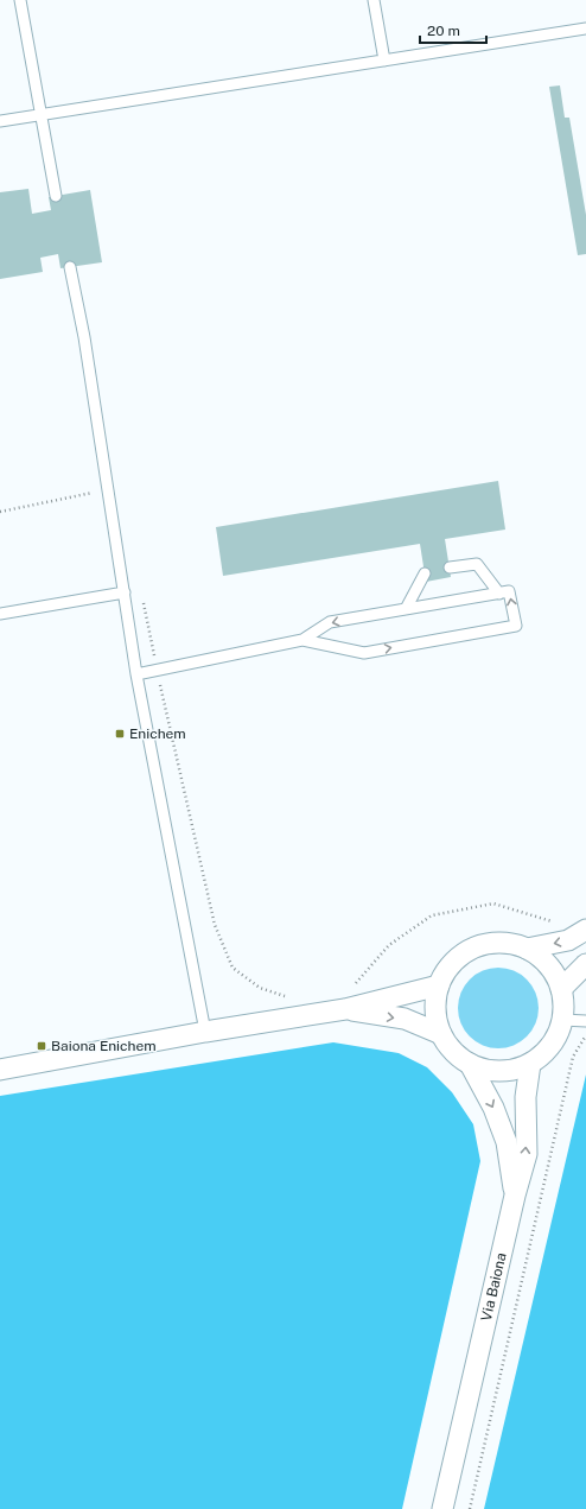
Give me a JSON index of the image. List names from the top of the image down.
{
  "streets": {
    "street": ["Via Baiona"]
  },
  "places": {
    "transit": ["Enichem", "Baiona Enichem"]
  },
  "scale_bar": "20 m"
}
